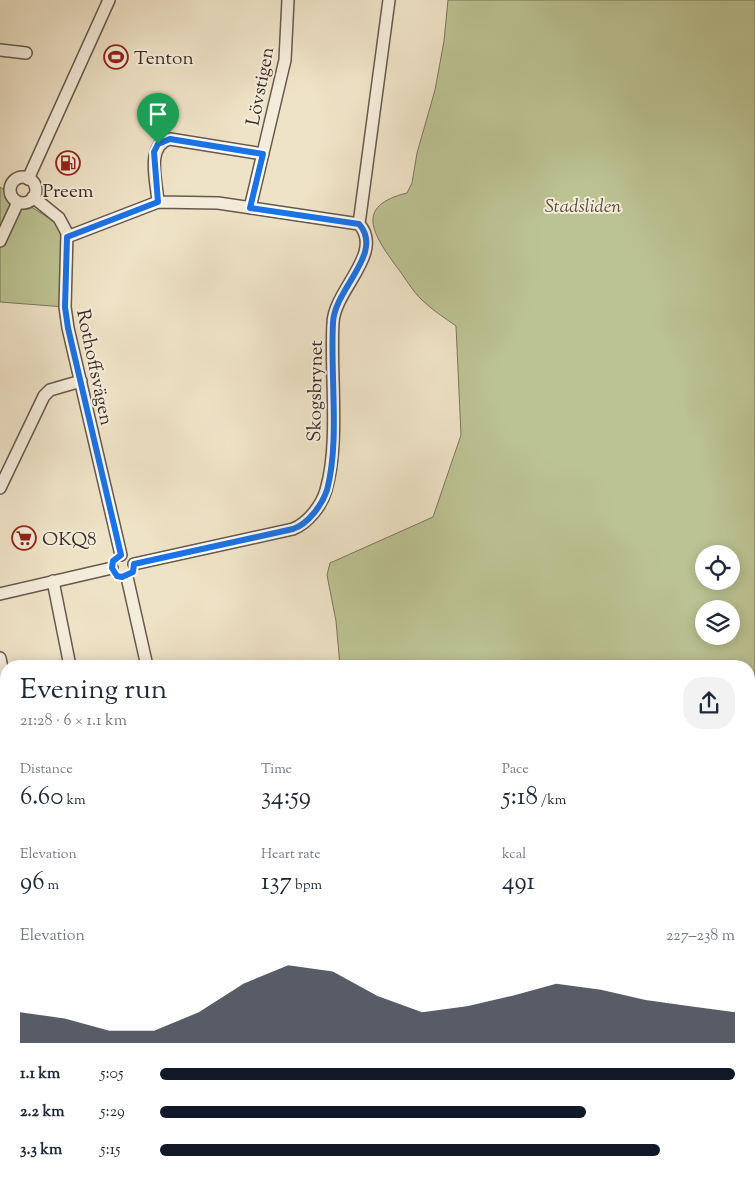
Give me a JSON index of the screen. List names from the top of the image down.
{
  "streets": {
    "street": ["Lövstigen", "Rothoffsvägen", "Skogsbrynet"]
  },
  "crossings": [
    ["Rothoffsvägen", "Skogsbrynet"]
  ],
  "parks": ["Stadsliden"],
  "places": {
    "sports": ["Tenton"],
    "fuel station": ["Preem"],
    "supermarket": ["OKQ8"]
  },
  "page": {
    "heading": ["Evening run", "21:28 · 6 × 1.1 km"],
    "stats": [
      ["Distance", "6.60 km"],
      ["Time", "34:59"],
      ["Pace", "5:18 /km"],
      ["Elevation", "96 m"],
      ["Heart rate", "137 bpm"],
      ["kcal", "491"]
    ],
    "chart": ["Elevation", "227–238 m"],
    "list": [
      {
        "name": "1.1 km",
        "note": "5:05"
      },
      {
        "name": "2.2 km",
        "note": "5:29"
      },
      {
        "name": "3.3 km",
        "note": "5:15"
      }
    ]
  }
}
